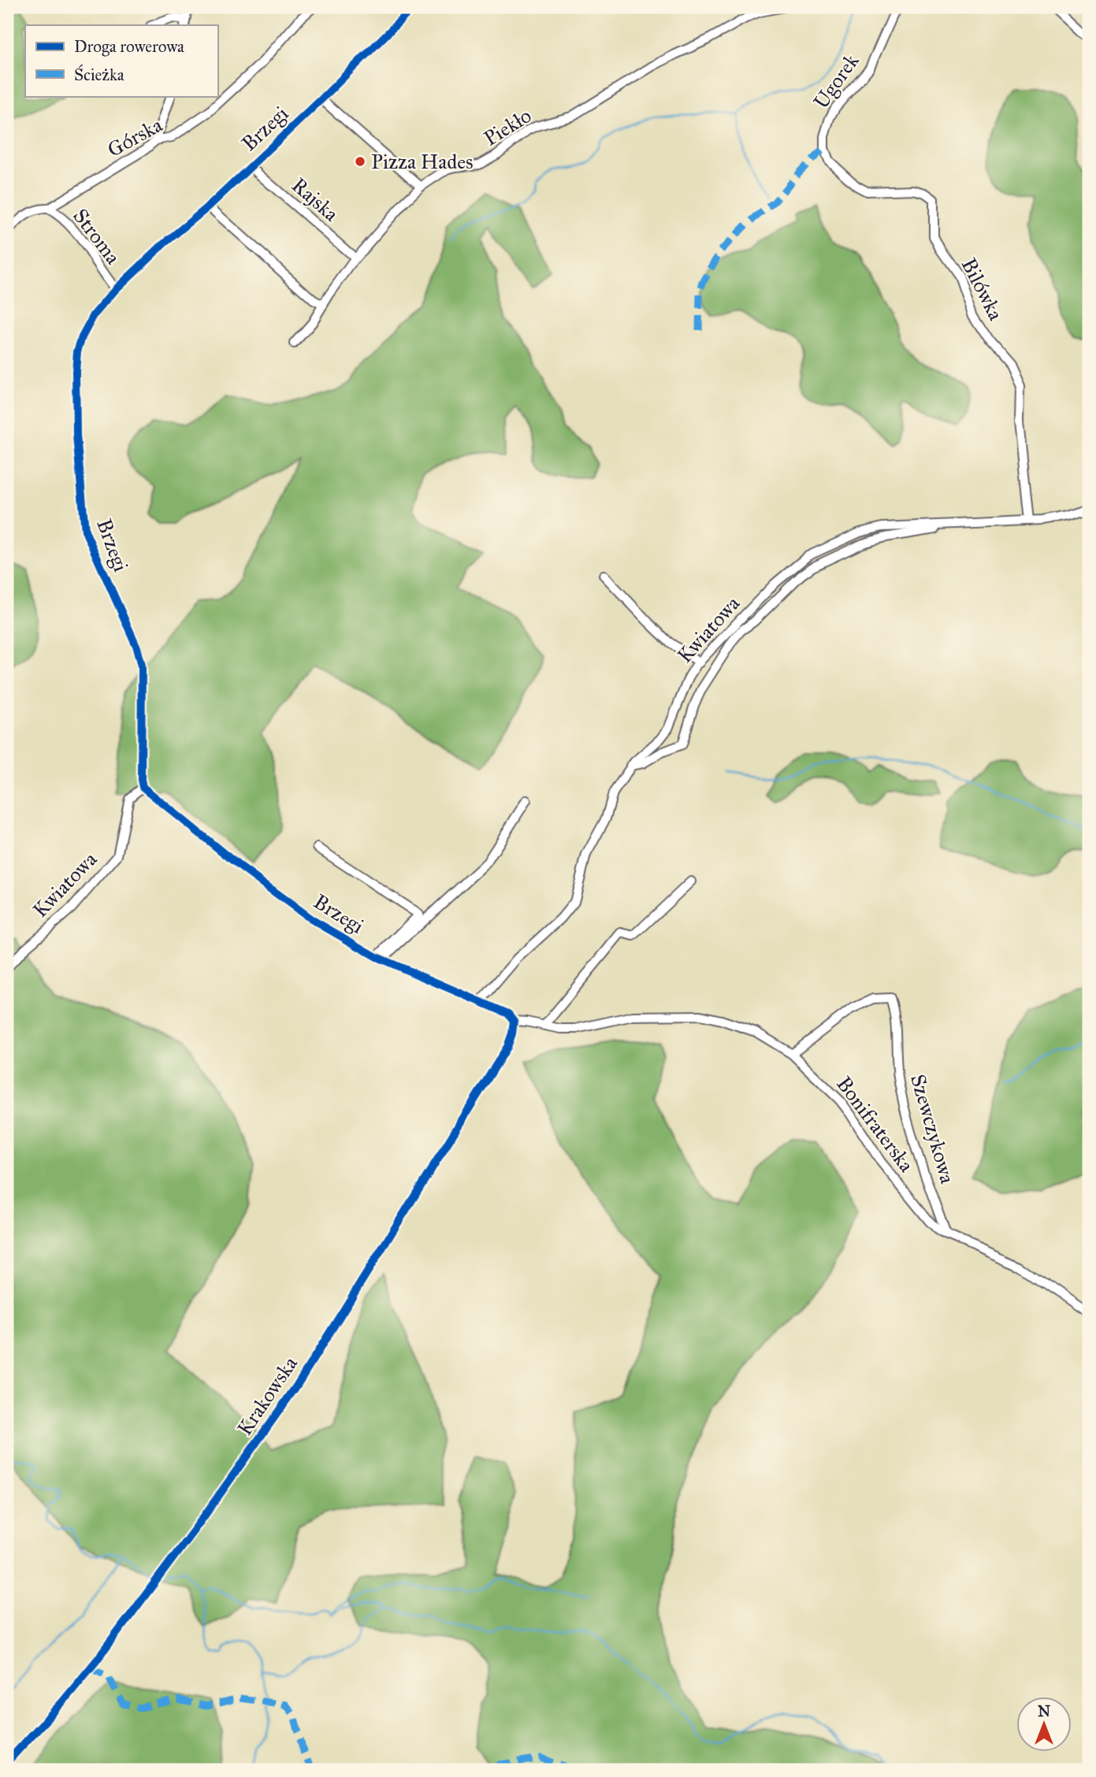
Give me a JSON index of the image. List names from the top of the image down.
{
  "streets": {
    "street": [
      "Ugorek",
      "Piekło",
      "Brzegi",
      "Górska",
      "Rajska",
      "Stroma",
      "Bilówka",
      "Kwiatowa",
      "Bonifraterska",
      "Szewczykowa",
      "Krakowska"
    ]
  },
  "crossings": [
    ["Ugorek", "Bilówka"],
    ["Piekło", "Rajska"],
    ["Brzegi", "Rajska"],
    ["Brzegi", "Stroma"],
    ["Brzegi", "Kwiatowa"],
    ["Brzegi", "Bonifraterska"],
    ["Brzegi", "Krakowska"],
    ["Górska", "Stroma"],
    ["Bilówka", "Kwiatowa"],
    ["Bonifraterska", "Szewczykowa"],
    ["Bonifraterska", "Krakowska"]
  ],
  "places": ["Pizza Hades"],
  "legend": ["Droga rowerowa", "Ścieżka"],
  "north": "top"
}
